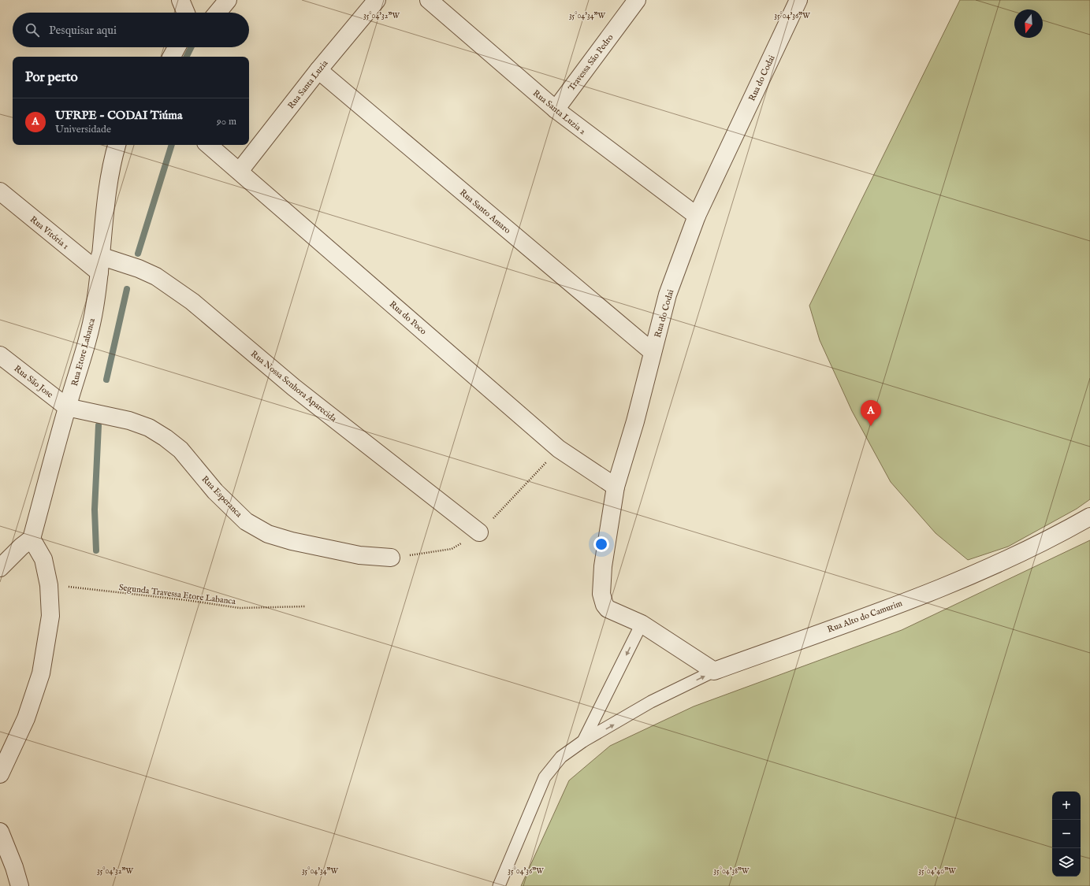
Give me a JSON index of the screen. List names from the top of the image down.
{
  "streets": {
    "street": [
      "Travessa São Pedro",
      "Rua do Codai",
      "Rua Santa Luzia",
      "Rua Santa Luzia 2",
      "Rua Santo Amaro",
      "Rua Vitória 1",
      "Rua do Poco",
      "Rua Etore Labanca",
      "Rua São Jose",
      "Rua Nossa Senhora Aparecida",
      "Rua Esperanca",
      "Rua Alto do Camurim"
    ],
    "path": ["Segunda Travessa Etore Labanca"]
  },
  "crossings": [
    ["Travessa São Pedro", "Rua Santa Luzia 2"],
    ["Rua do Codai", "Rua Santa Luzia 2"],
    ["Rua do Codai", "Rua Santo Amaro"],
    ["Rua do Codai", "Rua do Poco"],
    ["Rua Santa Luzia", "Rua Santo Amaro"],
    ["Rua Santa Luzia", "Rua do Poco"],
    ["Rua Vitória 1", "Rua Etore Labanca"],
    ["Rua Etore Labanca", "Rua São Jose"],
    ["Rua Etore Labanca", "Rua Nossa Senhora Aparecida"],
    ["Rua Etore Labanca", "Rua Esperanca"],
    ["Rua São Jose", "Rua Esperanca"]
  ],
  "north": "bottom",
  "page": {
    "search": "Pesquisar aqui",
    "heading": "Por perto",
    "list": [
      {
        "mark": "A",
        "name": "UFRPE - CODAI Tiúma",
        "note": "Universidade",
        "value": "90 m"
      }
    ],
    "pins": "A",
    "map_buttons": ["+", "−"]
  },
  "coordinates": [
    "35°04'32\"W",
    "35°04'34\"W",
    "35°04'36\"W",
    "35°04'38\"W",
    "35°04'40\"W"
  ]
}
